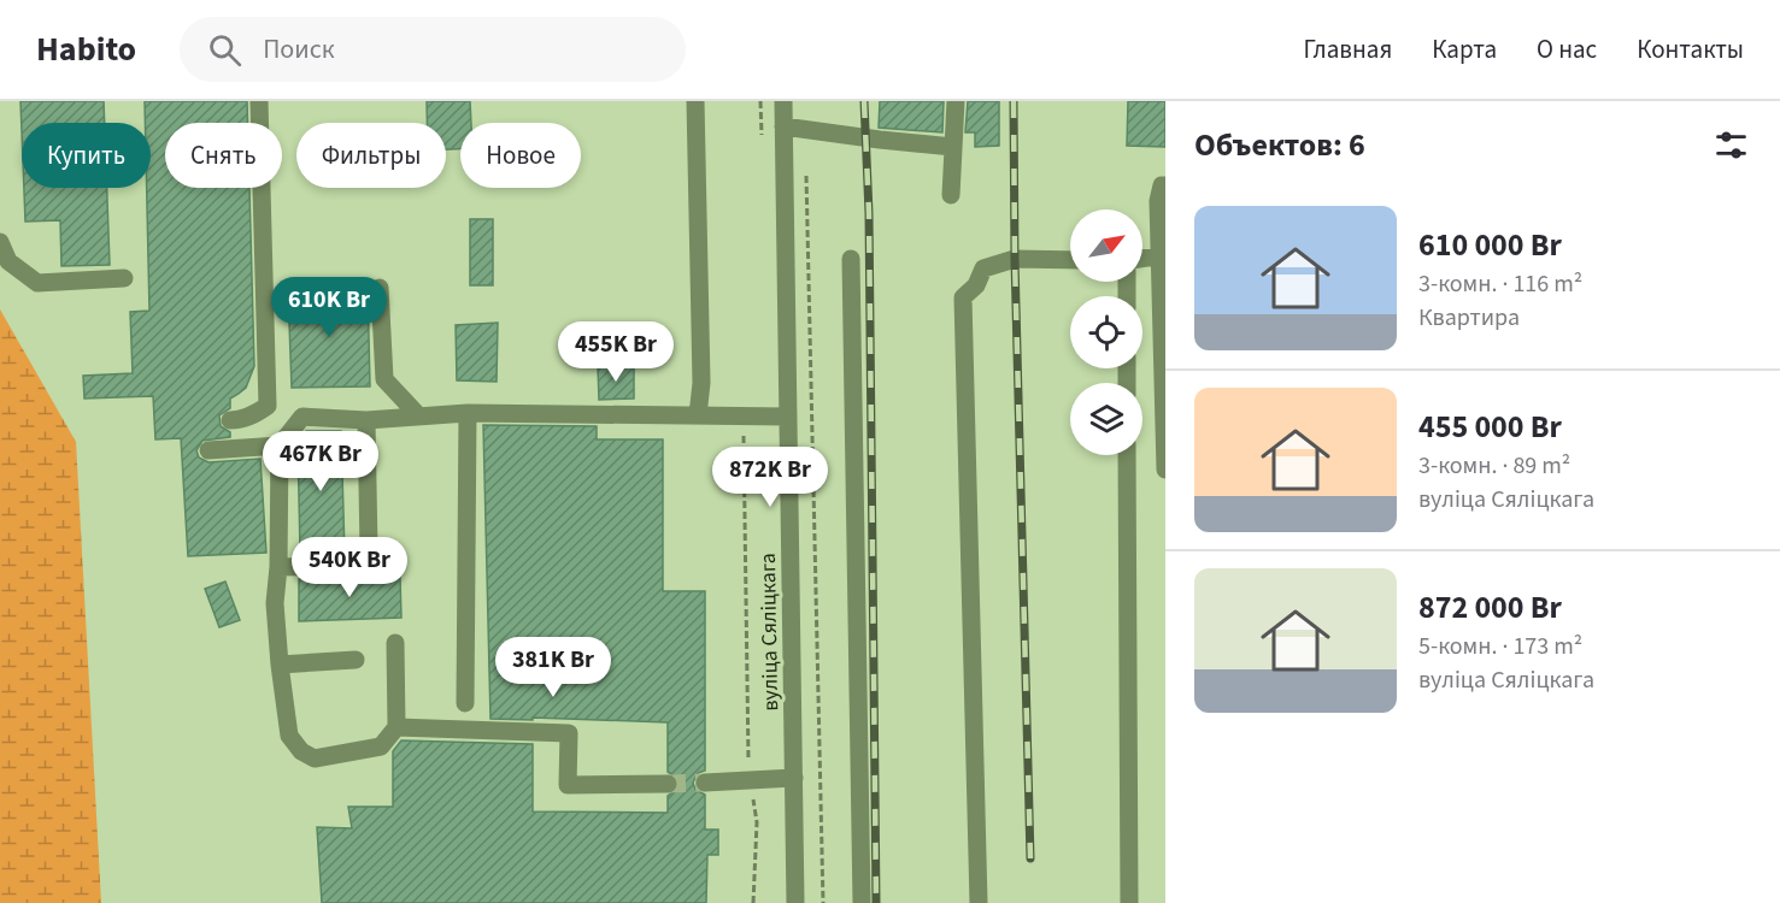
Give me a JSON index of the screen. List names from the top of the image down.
{
  "streets": {
    "street": ["вуліца Сяліцкага"]
  },
  "north": "top right",
  "page": {
    "header": "Habito",
    "search": "Поиск",
    "nav": [
      "Главная",
      "Карта",
      "О нас",
      "Контакты"
    ],
    "heading": "Объектов: 6",
    "chip": [
      "Купить",
      "Снять",
      "Фильтры",
      "Новое"
    ],
    "list": [
      {
        "name": "610 000 Br",
        "note": "3-комн. · 116 m² · Квартира"
      },
      {
        "name": "455 000 Br",
        "note": "3-комн. · 89 m² · вуліца Сяліцкага"
      },
      {
        "name": "872 000 Br",
        "note": "5-комн. · 173 m² · вуліца Сяліцкага"
      }
    ],
    "price": [
      "610K Br",
      "455K Br",
      "467K Br",
      "872K Br",
      "540K Br",
      "381K Br"
    ]
  }
}
